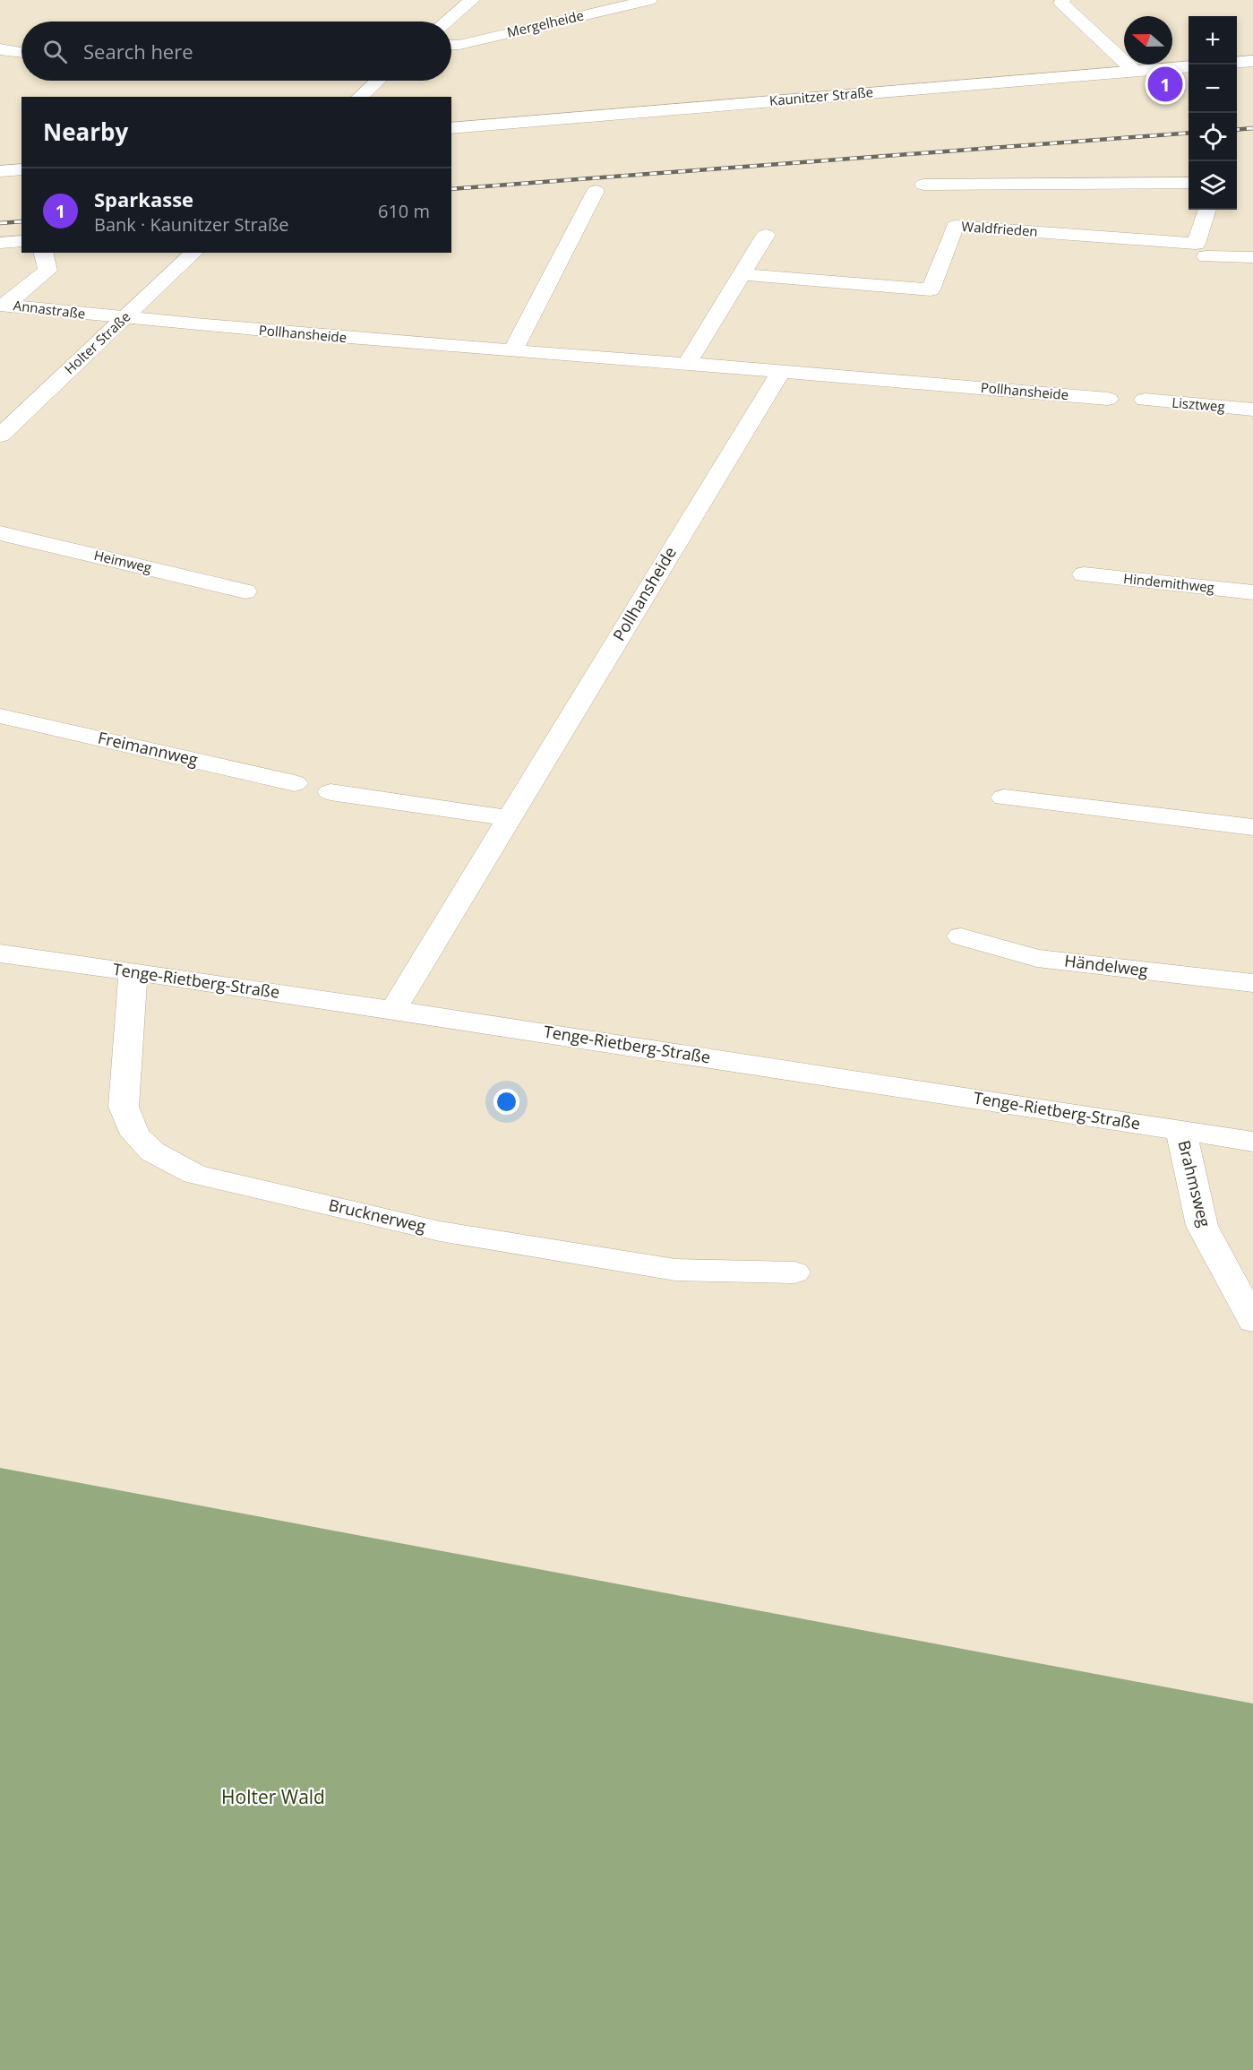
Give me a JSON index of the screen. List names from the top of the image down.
{
  "streets": {
    "street": [
      "Mergelheide",
      "Kaunitzer Straße",
      "Waldfrieden",
      "Annastraße",
      "Pollhansheide",
      "Holter Straße",
      "Lisztweg",
      "Heimweg",
      "Hindemithweg",
      "Freimannweg",
      "Händelweg",
      "Tenge-Rietberg-Straße",
      "Brahmsweg",
      "Brucknerweg"
    ]
  },
  "crossings": [
    ["Annastraße", "Pollhansheide"],
    ["Annastraße", "Holter Straße"],
    ["Pollhansheide", "Holter Straße"],
    ["Pollhansheide", "Tenge-Rietberg-Straße"],
    ["Tenge-Rietberg-Straße", "Brahmsweg"],
    ["Tenge-Rietberg-Straße", "Brucknerweg"]
  ],
  "parks": ["Holter Wald"],
  "north": "left",
  "page": {
    "map_buttons": ["+", "−"],
    "search": "Search here",
    "pins": "1",
    "heading": "Nearby",
    "list": [
      {
        "mark": "1",
        "name": "Sparkasse",
        "note": "Bank · Kaunitzer Straße",
        "value": "610 m"
      }
    ]
  }
}
